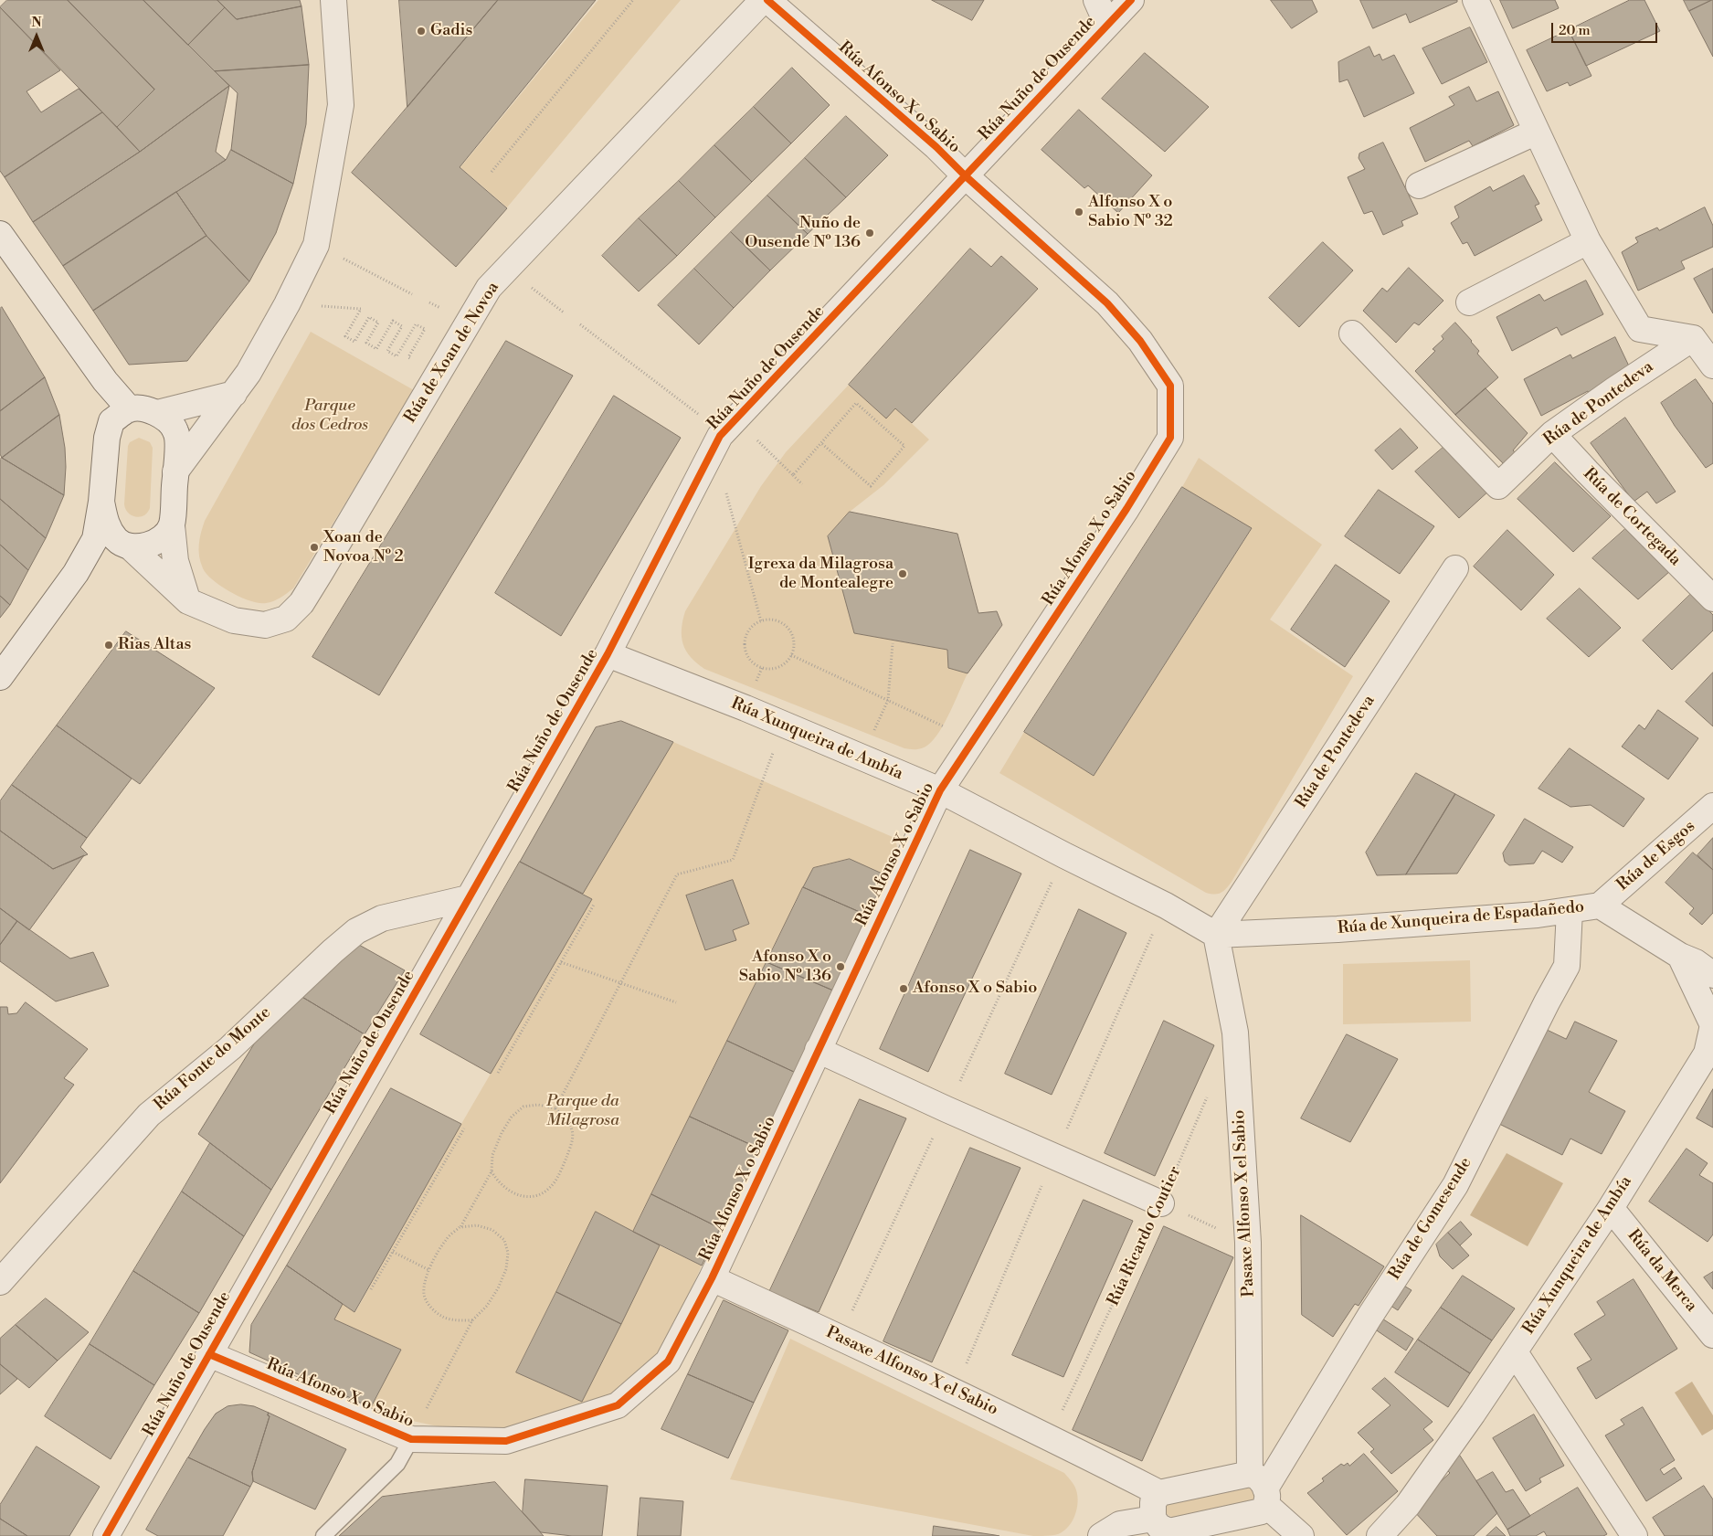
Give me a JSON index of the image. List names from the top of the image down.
{
  "streets": {
    "street": [
      "Rúa Nuño de Ousende",
      "Rúa Afonso X o Sabio",
      "Rúa de Xoan de Novoa",
      "Rúa de Pontedeva",
      "Rúa de Cortegada",
      "Rúa Xunqueira de Ambía",
      "Rúa de Esgos",
      "Rúa de Xunqueira de Espadañedo",
      "Rúa Fonte do Monte",
      "Pasaxe Alfonso X el Sabio",
      "Rúa de Gomesende",
      "Rúa da Merca"
    ],
    "path": ["Rúa Ricardo Coutier"]
  },
  "crossings": [
    ["Rúa Nuño de Ousende", "Rúa Afonso X o Sabio"],
    ["Rúa Nuño de Ousende", "Rúa Xunqueira de Ambía"],
    ["Rúa Nuño de Ousende", "Rúa Fonte do Monte"],
    ["Rúa Afonso X o Sabio", "Rúa Xunqueira de Ambía"],
    ["Rúa Afonso X o Sabio", "Pasaxe Alfonso X el Sabio"],
    ["Rúa de Pontedeva", "Rúa de Cortegada"],
    ["Rúa de Pontedeva", "Rúa Xunqueira de Ambía"],
    ["Rúa de Pontedeva", "Rúa de Xunqueira de Espadañedo"],
    ["Rúa de Pontedeva", "Pasaxe Alfonso X el Sabio"],
    ["Rúa Xunqueira de Ambía", "Rúa de Xunqueira de Espadañedo"],
    ["Rúa Xunqueira de Ambía", "Pasaxe Alfonso X el Sabio"],
    ["Rúa Xunqueira de Ambía", "Rúa da Merca"],
    ["Rúa de Esgos", "Rúa de Xunqueira de Espadañedo"],
    ["Rúa de Xunqueira de Espadañedo", "Pasaxe Alfonso X el Sabio"],
    ["Rúa de Xunqueira de Espadañedo", "Rúa de Gomesende"],
    ["Pasaxe Alfonso X el Sabio", "Rúa de Gomesende"],
    ["Pasaxe Alfonso X el Sabio", "Rúa Ricardo Coutier"]
  ],
  "parks": ["Parque dos Cedros", "Parque da Milagrosa"],
  "places": [
    "Gadis",
    "Alfonso X o Sabio Nº 32",
    "Nuño de Ousende Nº 136",
    "Xoan de Novoa Nº 2",
    "Igrexa da Milagrosa de Montealegre",
    "Rias Altas",
    "Afonso X o Sabio Nº 136",
    "Afonso X o Sabio"
  ],
  "scale_bar": "20 m",
  "north": "top"
}
